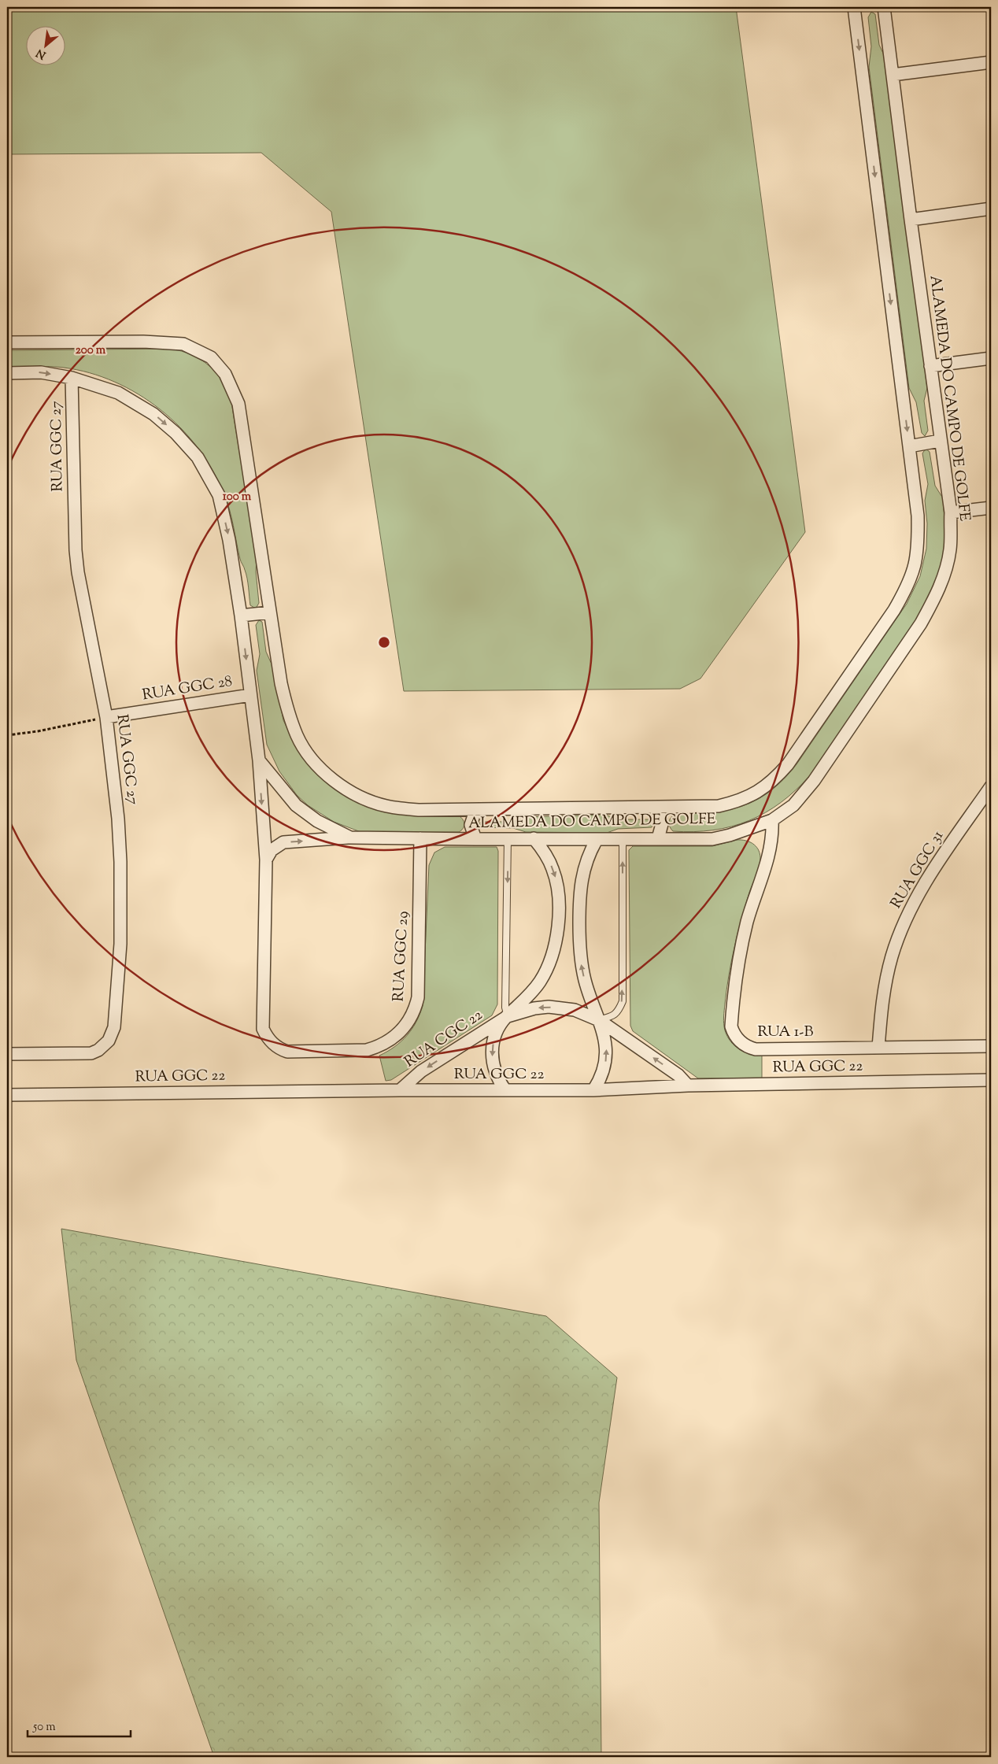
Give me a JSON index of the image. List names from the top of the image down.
{
  "streets": {
    "street": [
      "ALAMEDA DO CAMPO DE GOLFE",
      "RUA GGC 27",
      "RUA GGC 28",
      "RUA GGC 31",
      "RUA GGC 29",
      "RUA 1-B",
      "RUA CGC 22",
      "RUA GGC 22"
    ]
  },
  "crossings": [
    ["ALAMEDA DO CAMPO DE GOLFE", "RUA GGC 29"],
    ["ALAMEDA DO CAMPO DE GOLFE", "RUA 1-B"],
    ["ALAMEDA DO CAMPO DE GOLFE", "RUA CGC 22"],
    ["RUA GGC 27", "RUA GGC 28"],
    ["RUA GGC 31", "RUA 1-B"],
    ["RUA CGC 22", "RUA GGC 22"]
  ],
  "scale_bar": "50 m",
  "north": "bottom left",
  "rings": ["200 m", "100 m"]
}
